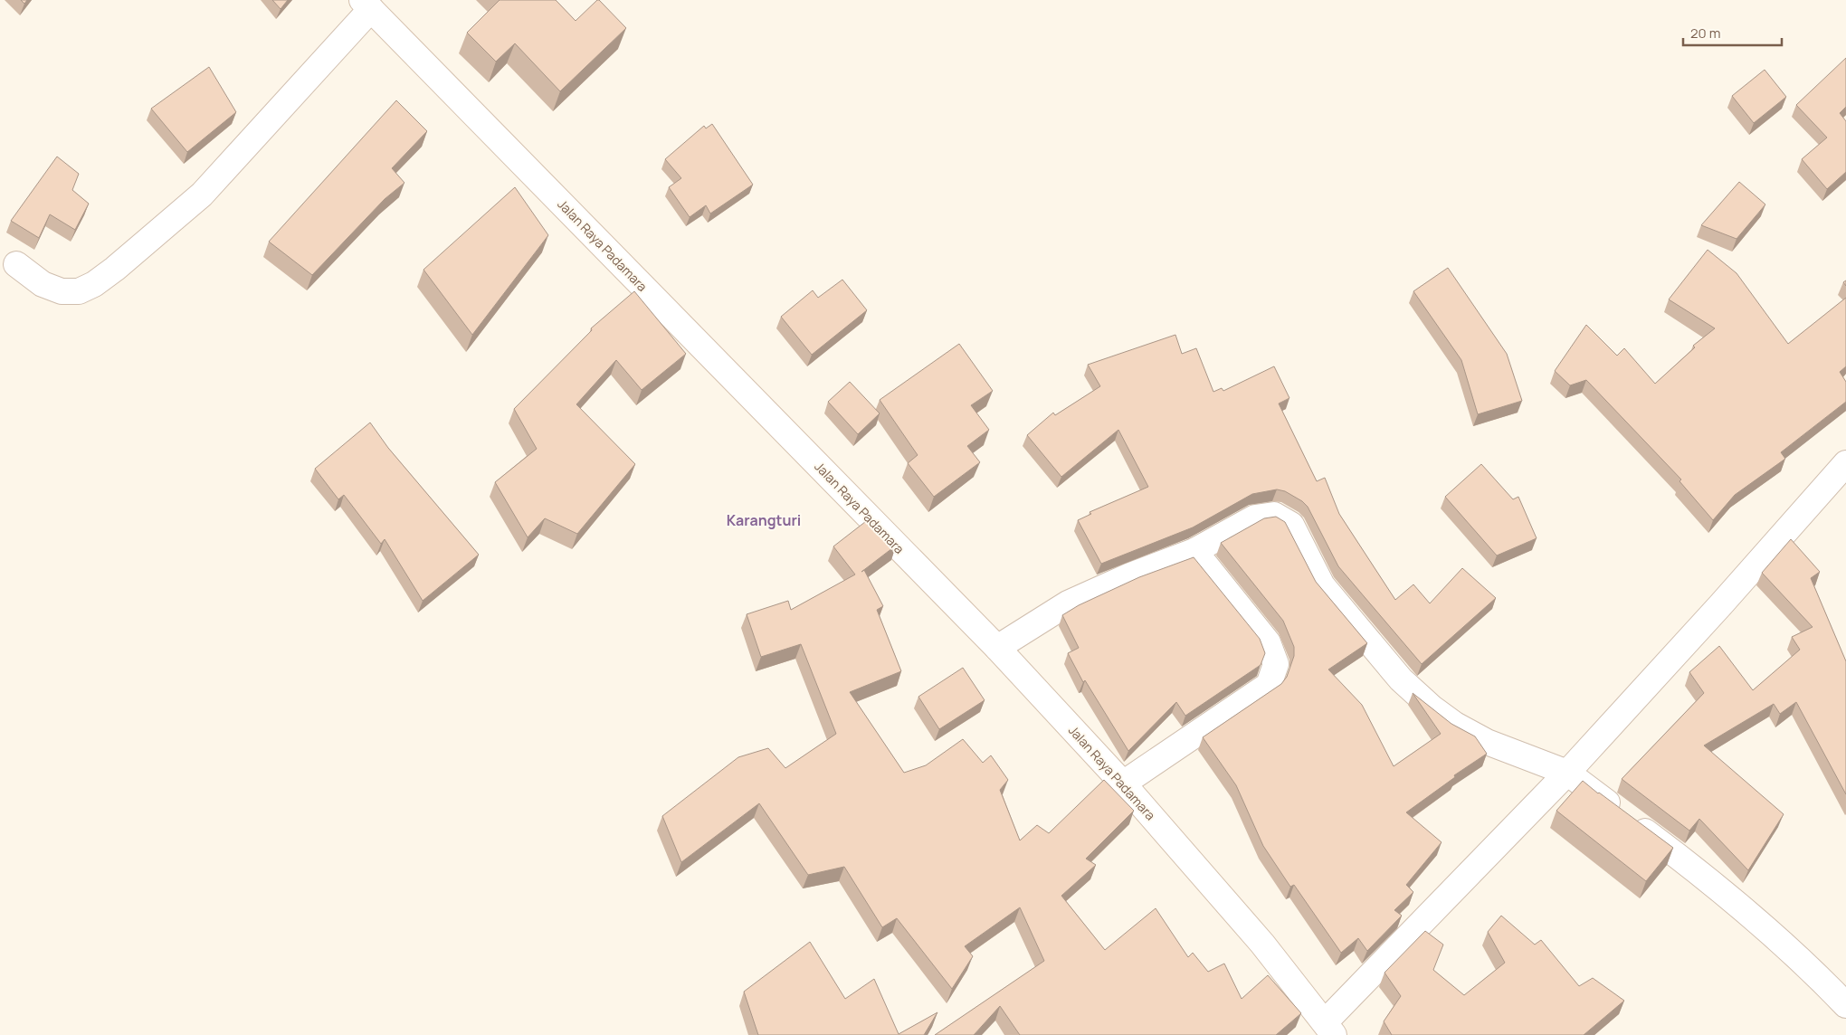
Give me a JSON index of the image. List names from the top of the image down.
{
  "streets": {
    "street": ["Jalan Raya Padamara"]
  },
  "districts": ["Karangturi"],
  "scale_bar": "20 m"
}
